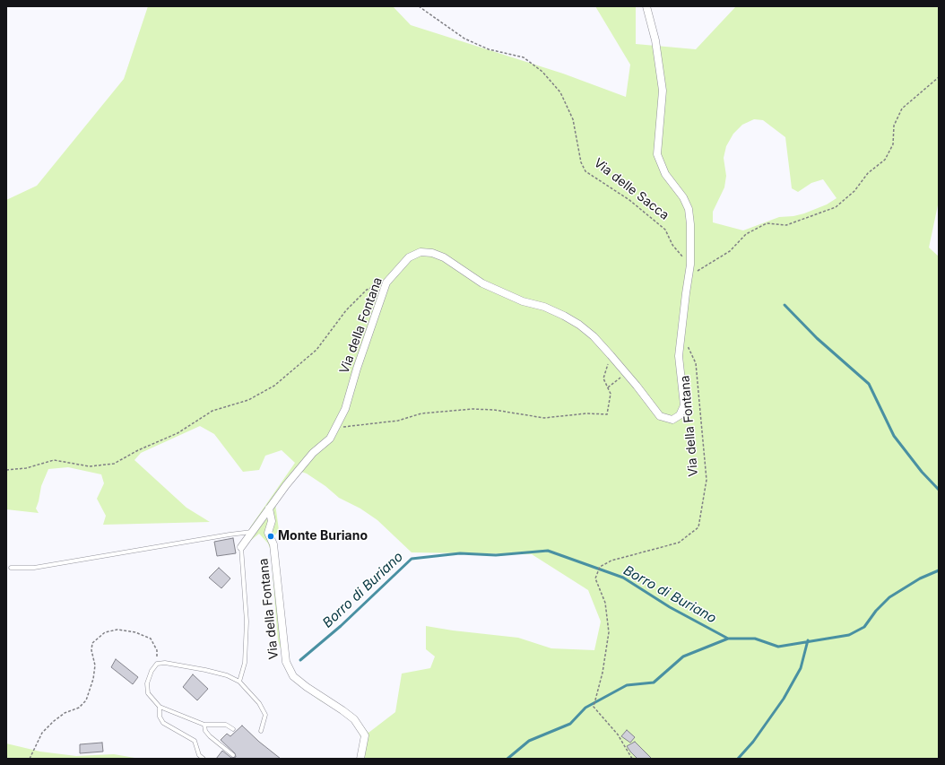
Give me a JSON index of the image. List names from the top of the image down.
{
  "streets": {
    "street": ["Via delle Sacca", "Via della Fontana"]
  },
  "crossings": [
    ["Via delle Sacca", "Via della Fontana"]
  ],
  "water": ["Borro di Buriano"],
  "places": ["Monte Buriano"]
}
